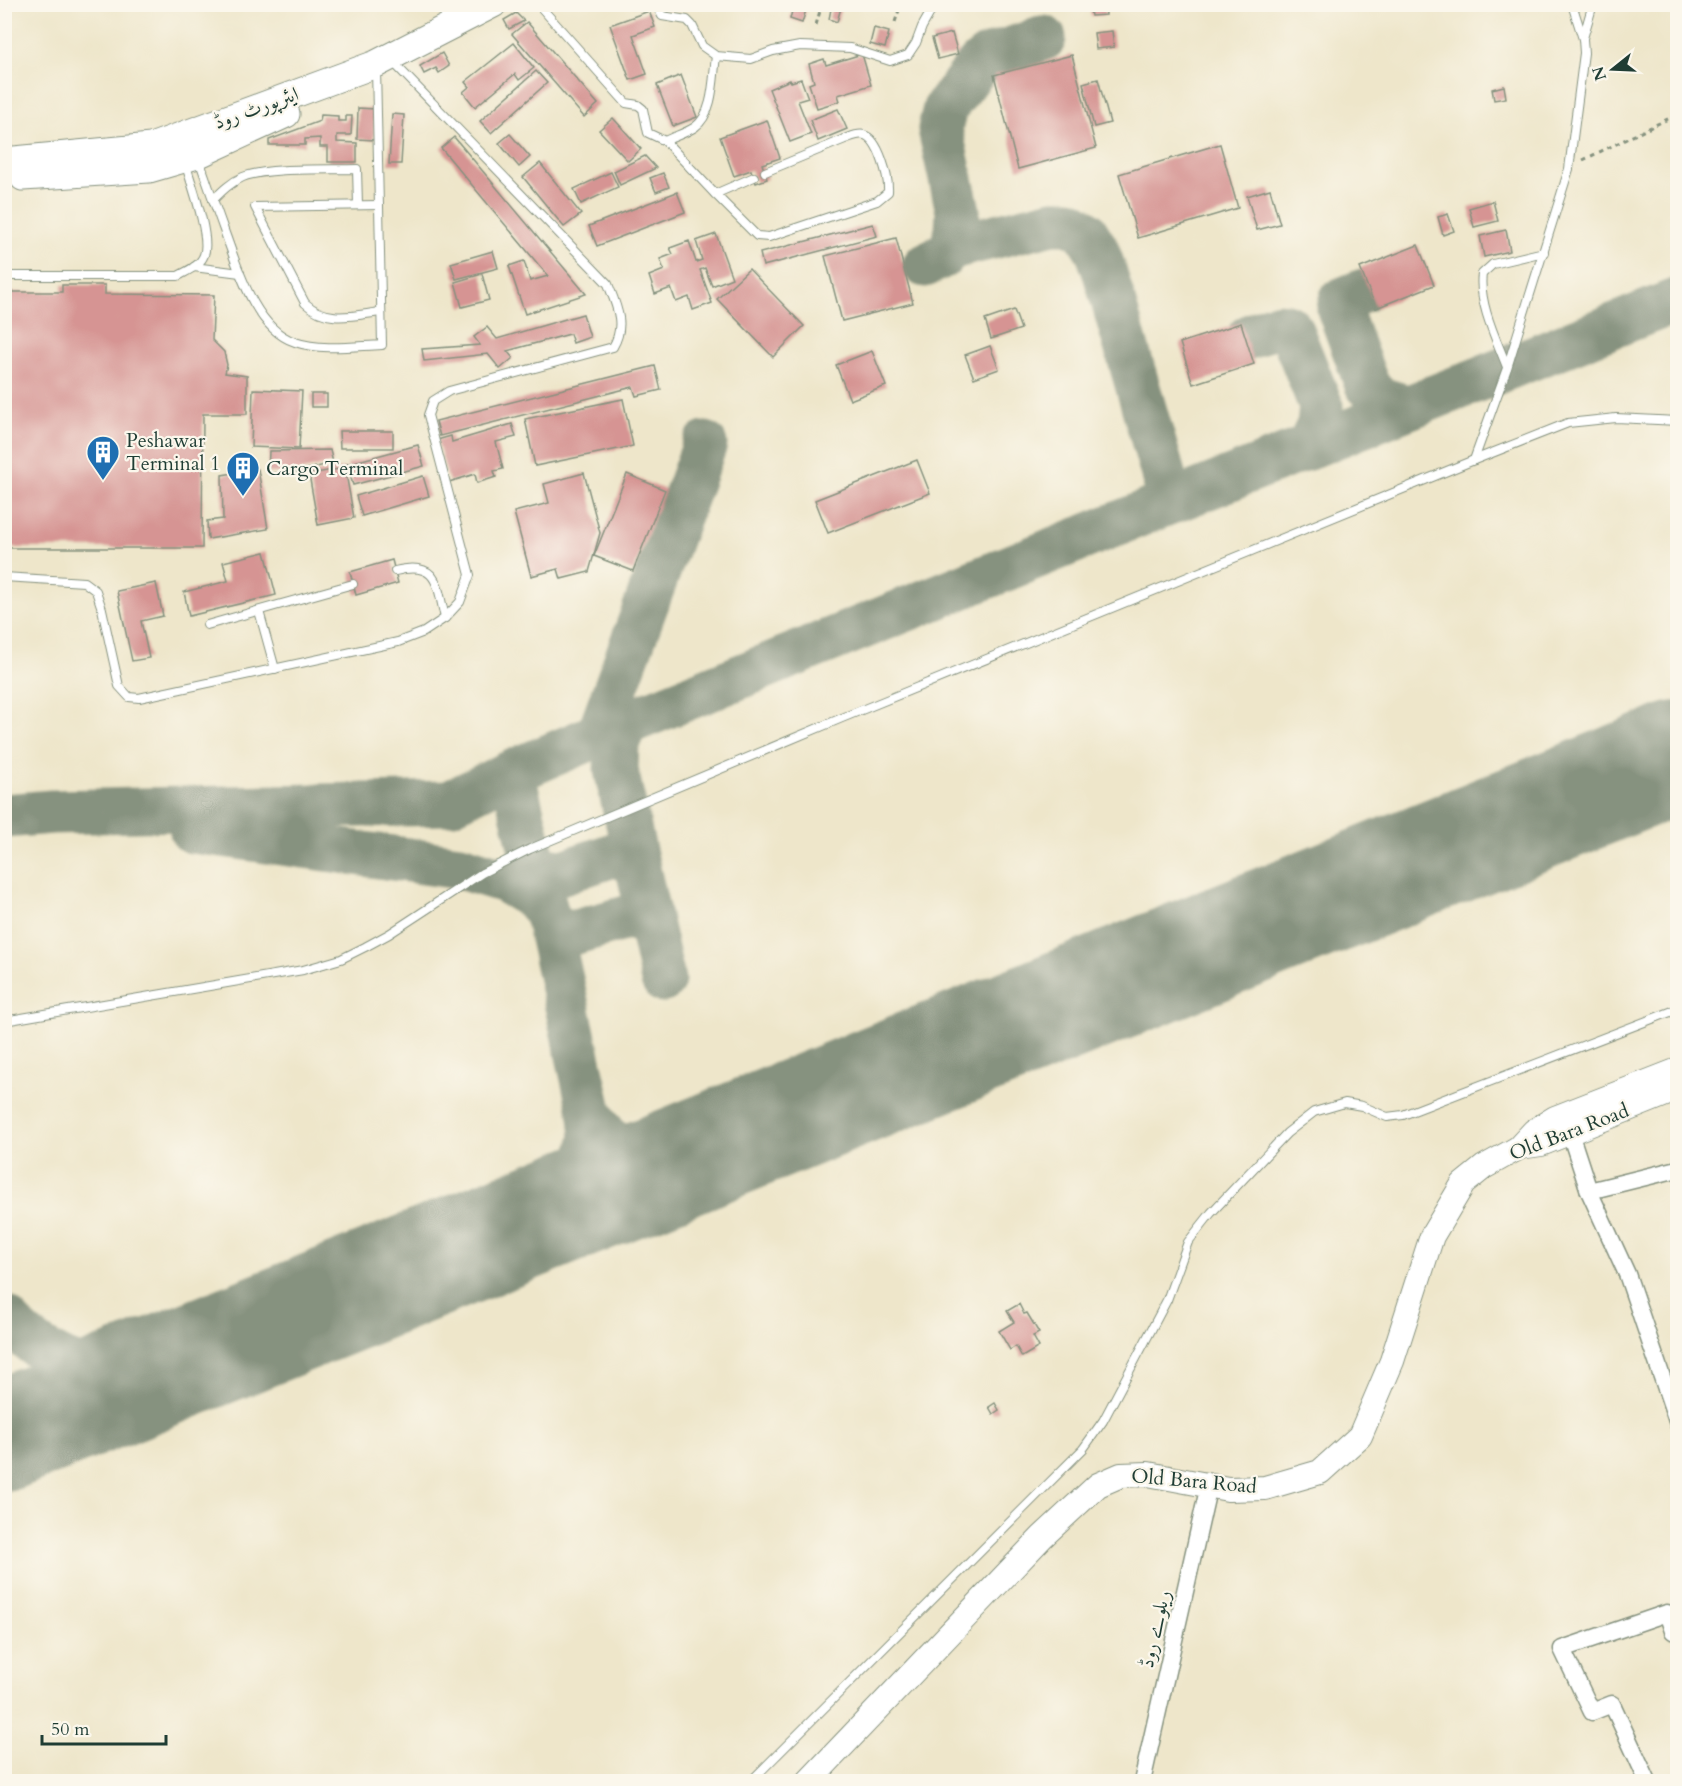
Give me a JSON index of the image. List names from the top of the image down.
{
  "streets": {
    "main road": ["ایئرپورٹ روڈ"],
    "street": ["Old Bara Road", "ریلوے روڈ"]
  },
  "crossings": [
    ["Old Bara Road", "ریلوے روڈ"]
  ],
  "places": {
    "building": ["Peshawar Terminal 1", "Cargo Terminal"]
  },
  "scale_bar": "50 m",
  "north": "left"
}
